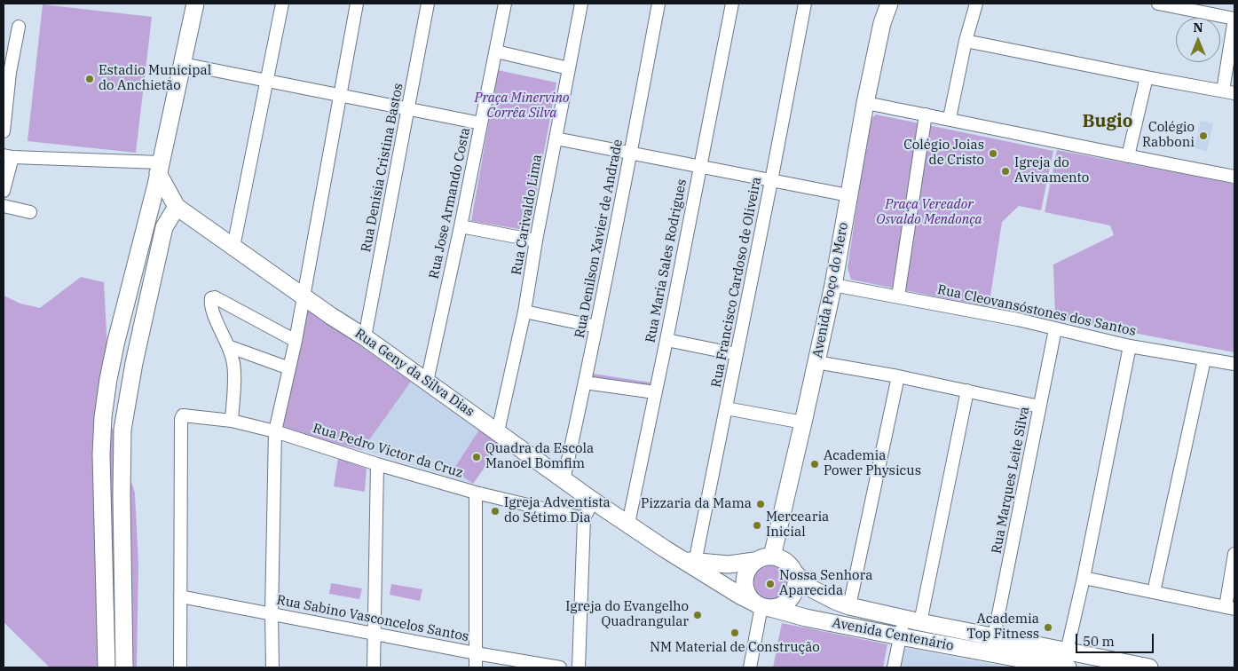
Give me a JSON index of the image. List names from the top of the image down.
{
  "streets": {
    "main road": ["Avenida Poço do Mero", "Rua Geny da Silva Dias", "Avenida Centenário"],
    "street": [
      "Rua Denisia Cristina Bastos",
      "Rua Jose Armando Costa",
      "Rua Carivaldo Lima",
      "Rua Denilson Xavier de Andrade",
      "Rua Maria Sales Rodrigues",
      "Rua Francisco Cardoso de Oliveira",
      "Rua Cleovansóstones dos Santos",
      "Rua Pedro Victor da Cruz",
      "Rua Marques Leite Silva",
      "Rua Sabino Vasconcelos Santos"
    ]
  },
  "crossings": [
    ["Rua Denisia Cristina Bastos", "Rua Geny da Silva Dias"],
    ["Rua Jose Armando Costa", "Rua Geny da Silva Dias"],
    ["Rua Carivaldo Lima", "Rua Geny da Silva Dias"],
    ["Rua Denilson Xavier de Andrade", "Rua Geny da Silva Dias"],
    ["Rua Maria Sales Rodrigues", "Rua Geny da Silva Dias"],
    ["Rua Francisco Cardoso de Oliveira", "Rua Geny da Silva Dias"],
    ["Avenida Poço do Mero", "Rua Cleovansóstones dos Santos"],
    ["Avenida Poço do Mero", "Rua Geny da Silva Dias"],
    ["Avenida Poço do Mero", "Avenida Centenário"],
    ["Rua Cleovansóstones dos Santos", "Rua Marques Leite Silva"],
    ["Rua Geny da Silva Dias", "Avenida Centenário"],
    ["Rua Pedro Victor da Cruz", "Rua Sabino Vasconcelos Santos"],
    ["Rua Marques Leite Silva", "Avenida Centenário"]
  ],
  "districts": ["Bugio"],
  "parks": ["Praça Minervino Corrêa Silva", "Praça Vereador Osvaldo Mendonça"],
  "places": [
    "Estadio Municipal do Anchietão",
    "Colégio Rabboni",
    "Colégio Joias de Cristo",
    "Igreja do Avivamento",
    "Quadra da Escola Manoel Bomfim",
    "Academia Power Physicus",
    "Pizzaria da Mama",
    "Igreja Adventista do Sétimo Dia",
    "Mercearia Inicial",
    "Nossa Senhora Aparecida",
    "Igreja do Evangelho Quadrangular",
    "Academia Top Fitness",
    "NM Material de Construção"
  ],
  "scale_bar": "50 m",
  "north": "top"
}
